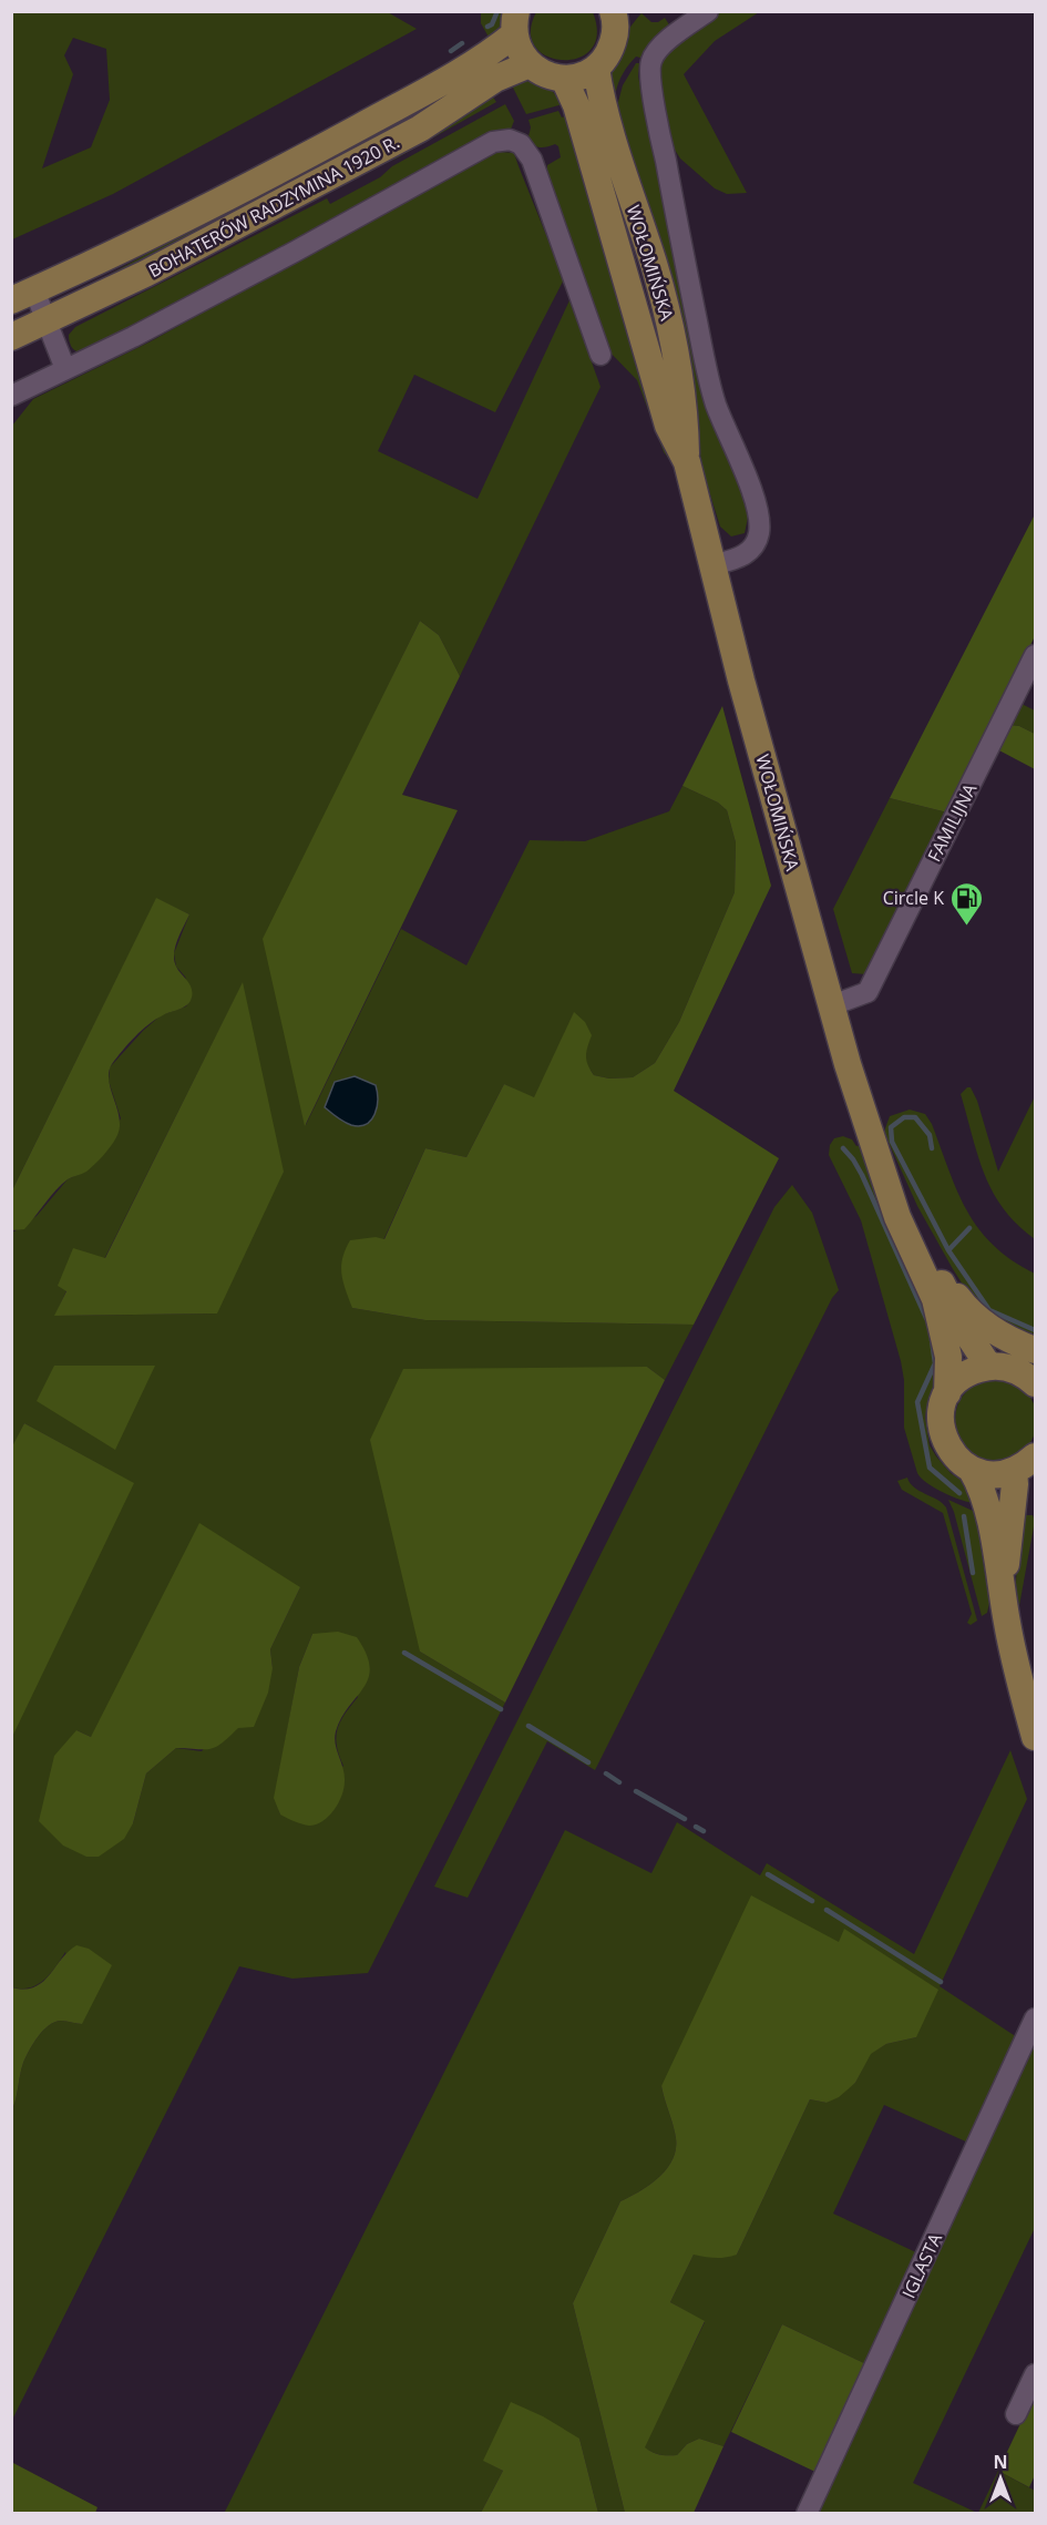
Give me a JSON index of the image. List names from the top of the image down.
{
  "streets": {
    "main road": ["BOHATERÓW RADZYMINA 1920 R.", "WOŁOMIŃSKA"],
    "street": ["FAMILIJNA", "IGLASTA"]
  },
  "crossings": [
    ["WOŁOMIŃSKA", "FAMILIJNA"]
  ],
  "places": {
    "fuel station": ["Circle K"]
  },
  "north": "top"
}
